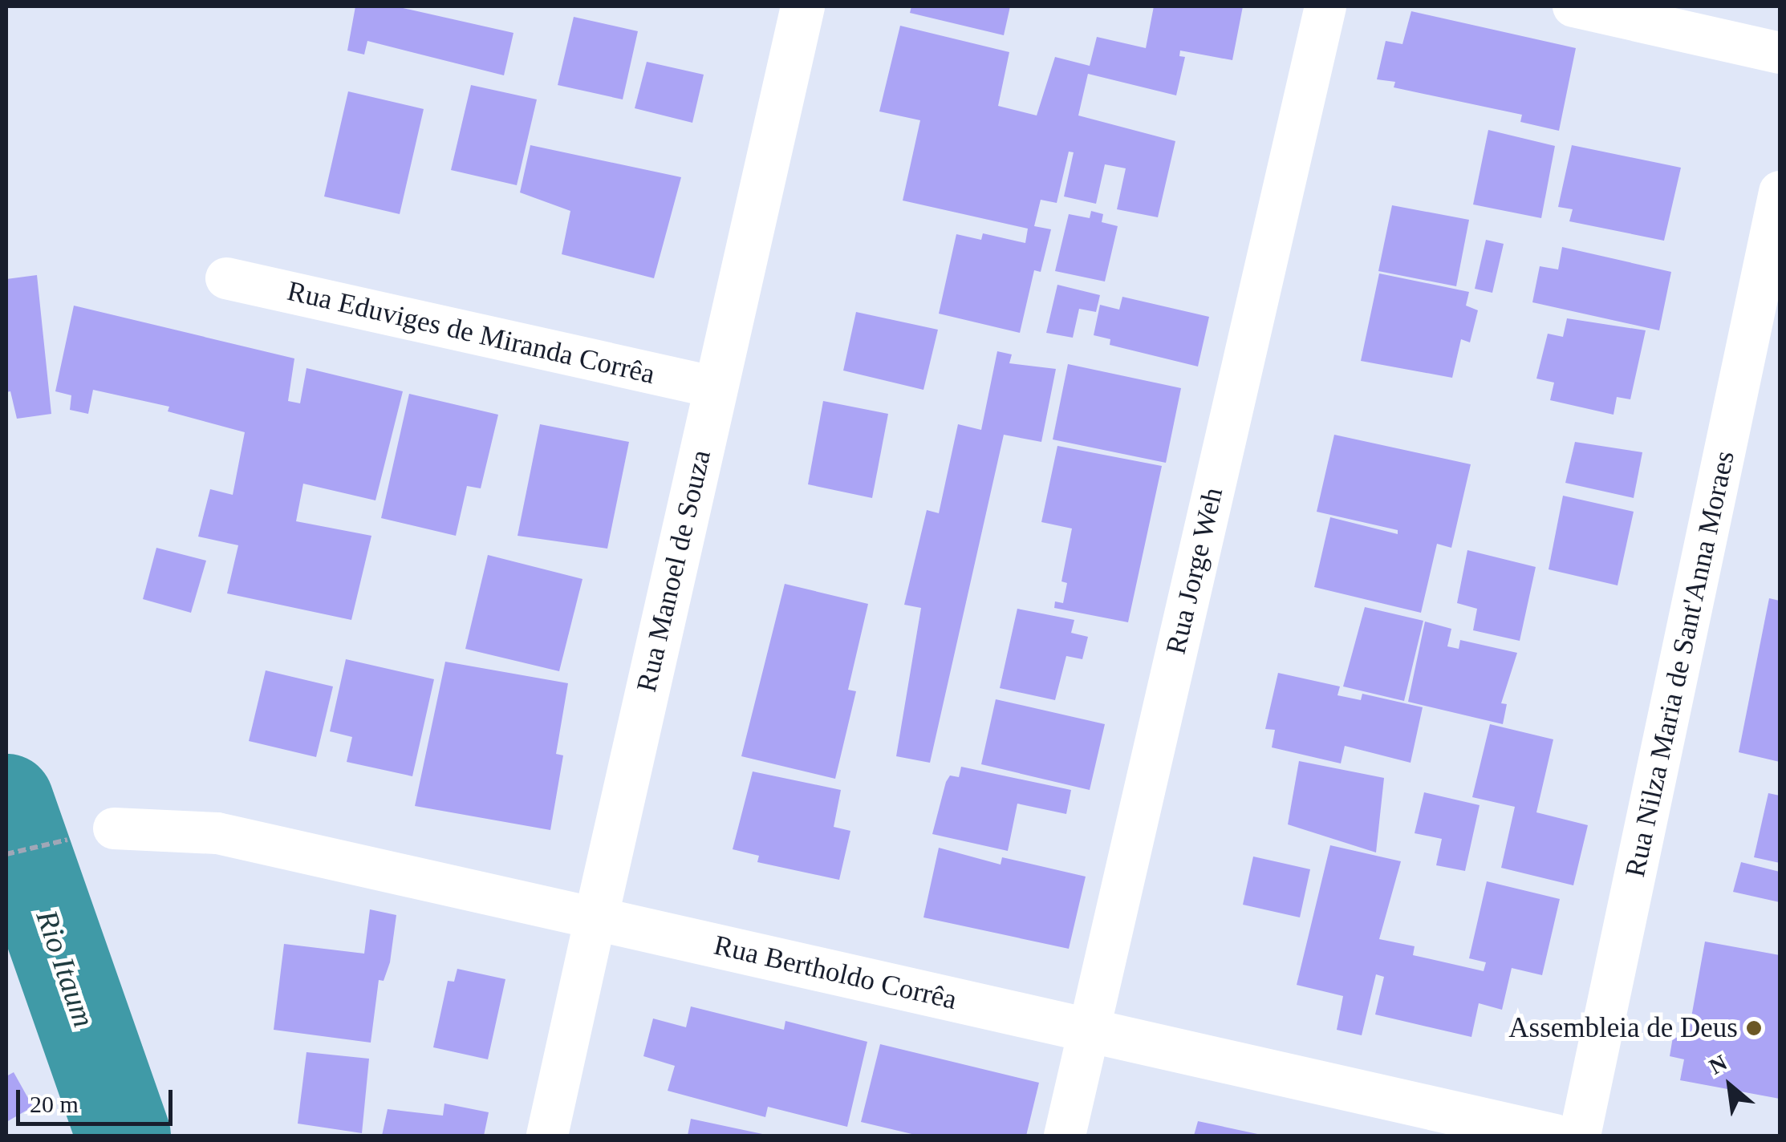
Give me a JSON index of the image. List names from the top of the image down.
{
  "streets": {
    "street": [
      "Rua Eduviges de Miranda Corrêa",
      "Rua Manoel de Souza",
      "Rua Jorge Weh",
      "Rua Nilza Maria de Sant'Anna Moraes",
      "Rua Bertholdo Corrêa"
    ]
  },
  "crossings": [
    ["Rua Eduviges de Miranda Corrêa", "Rua Manoel de Souza"],
    ["Rua Manoel de Souza", "Rua Bertholdo Corrêa"],
    ["Rua Jorge Weh", "Rua Bertholdo Corrêa"]
  ],
  "water": ["Rio Itaum"],
  "places": ["Assembleia de Deus"],
  "scale_bar": "20 m",
  "north": "top left"
}
